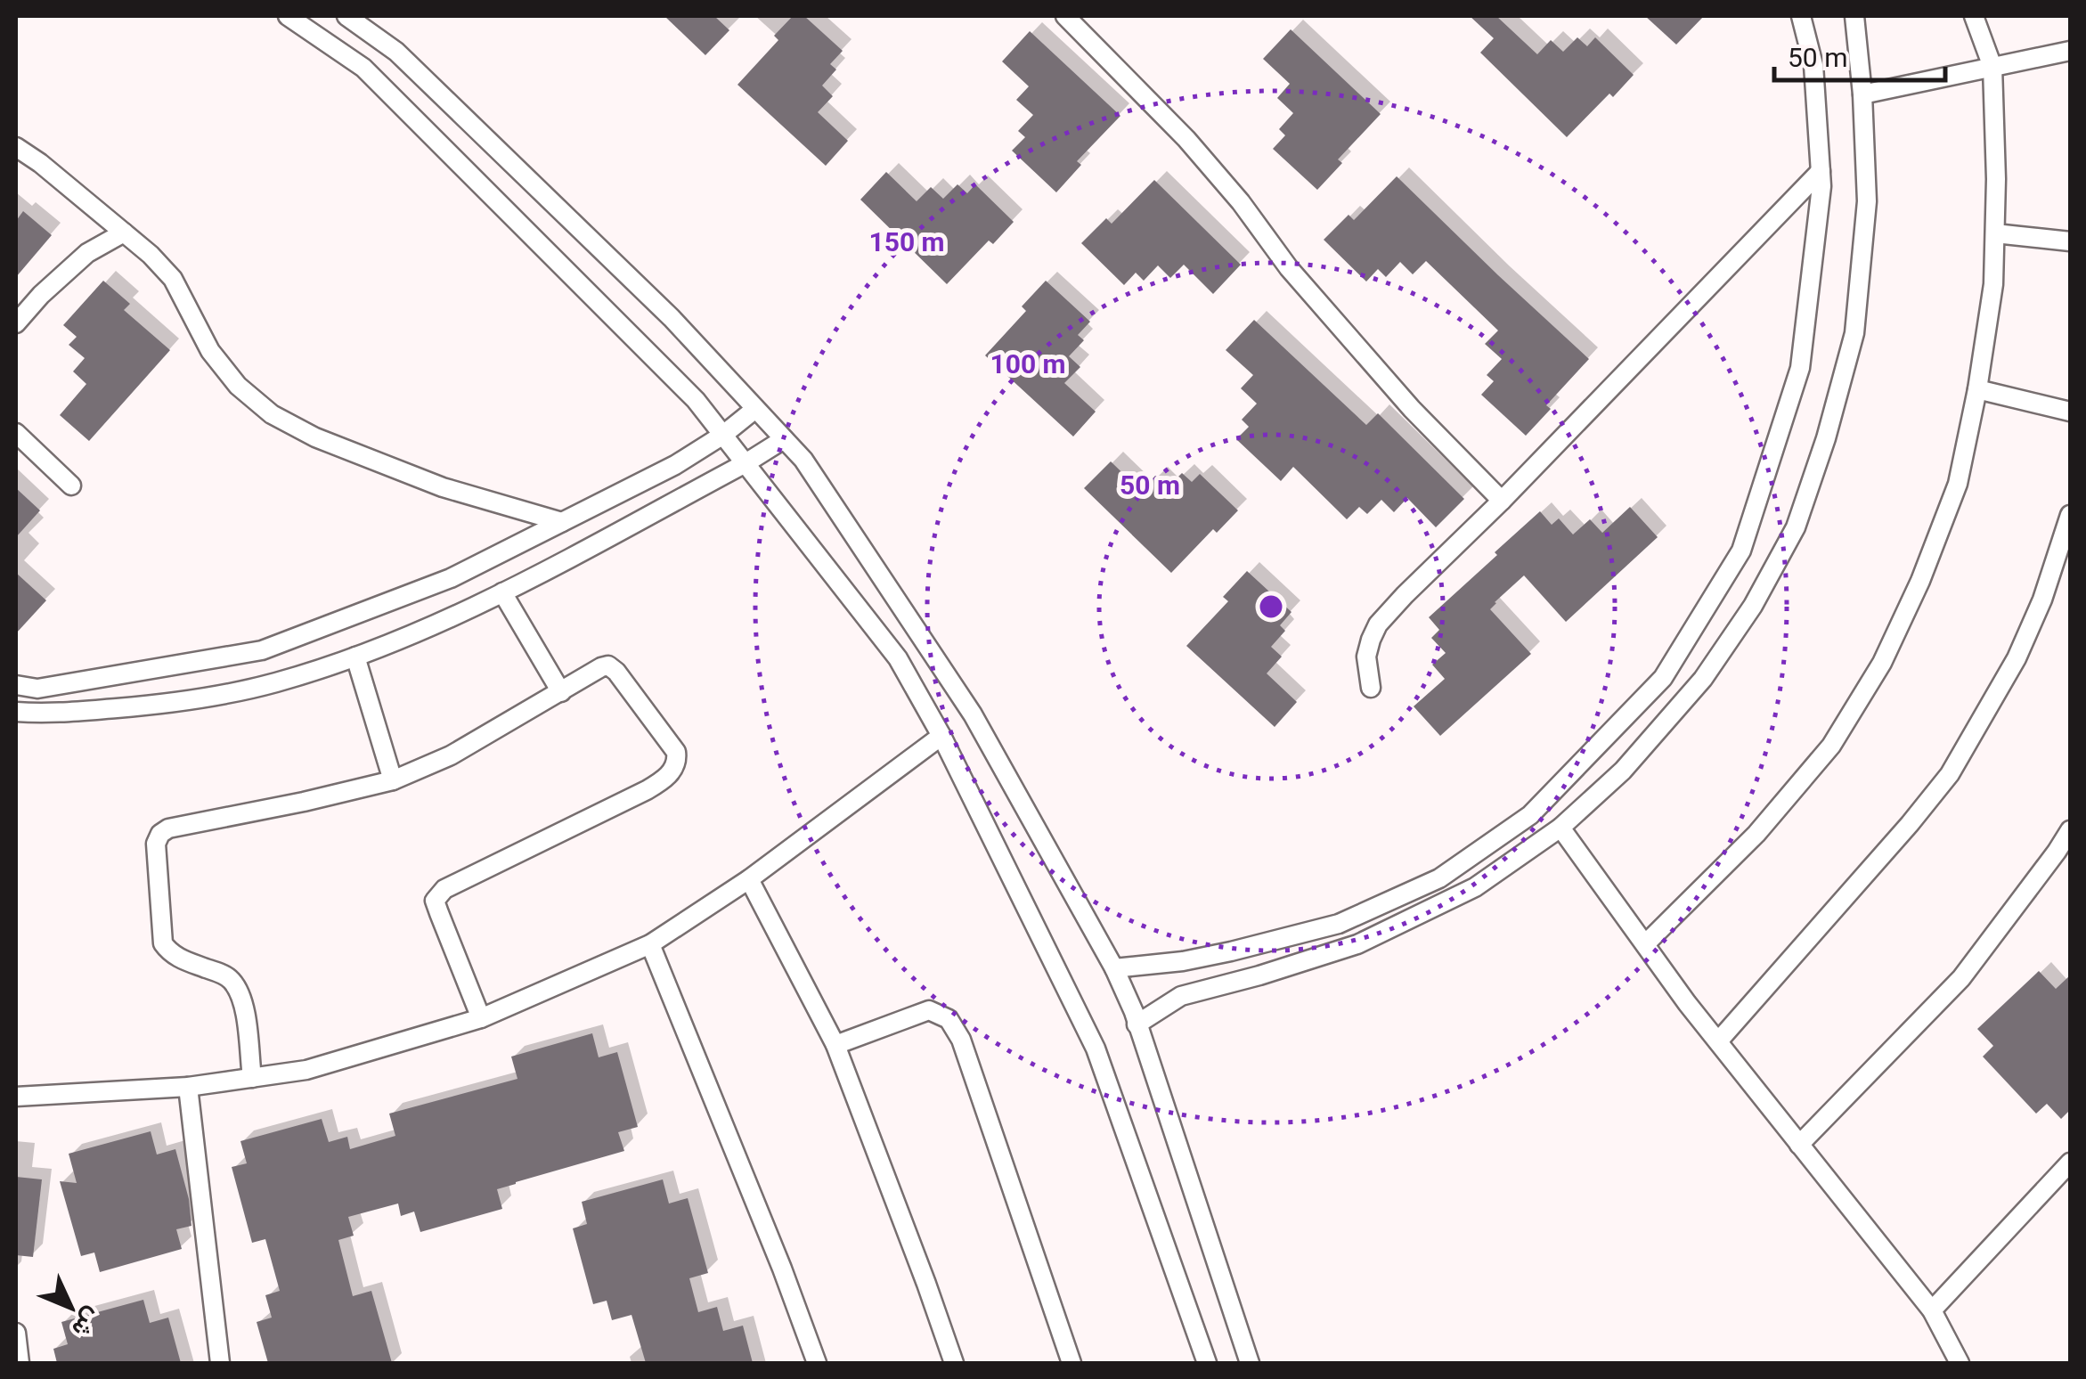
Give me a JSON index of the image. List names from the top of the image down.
{
  "scale_bar": "50 m",
  "north": "bottom right",
  "rings": ["150 m", "100 m", "50 m"]
}
